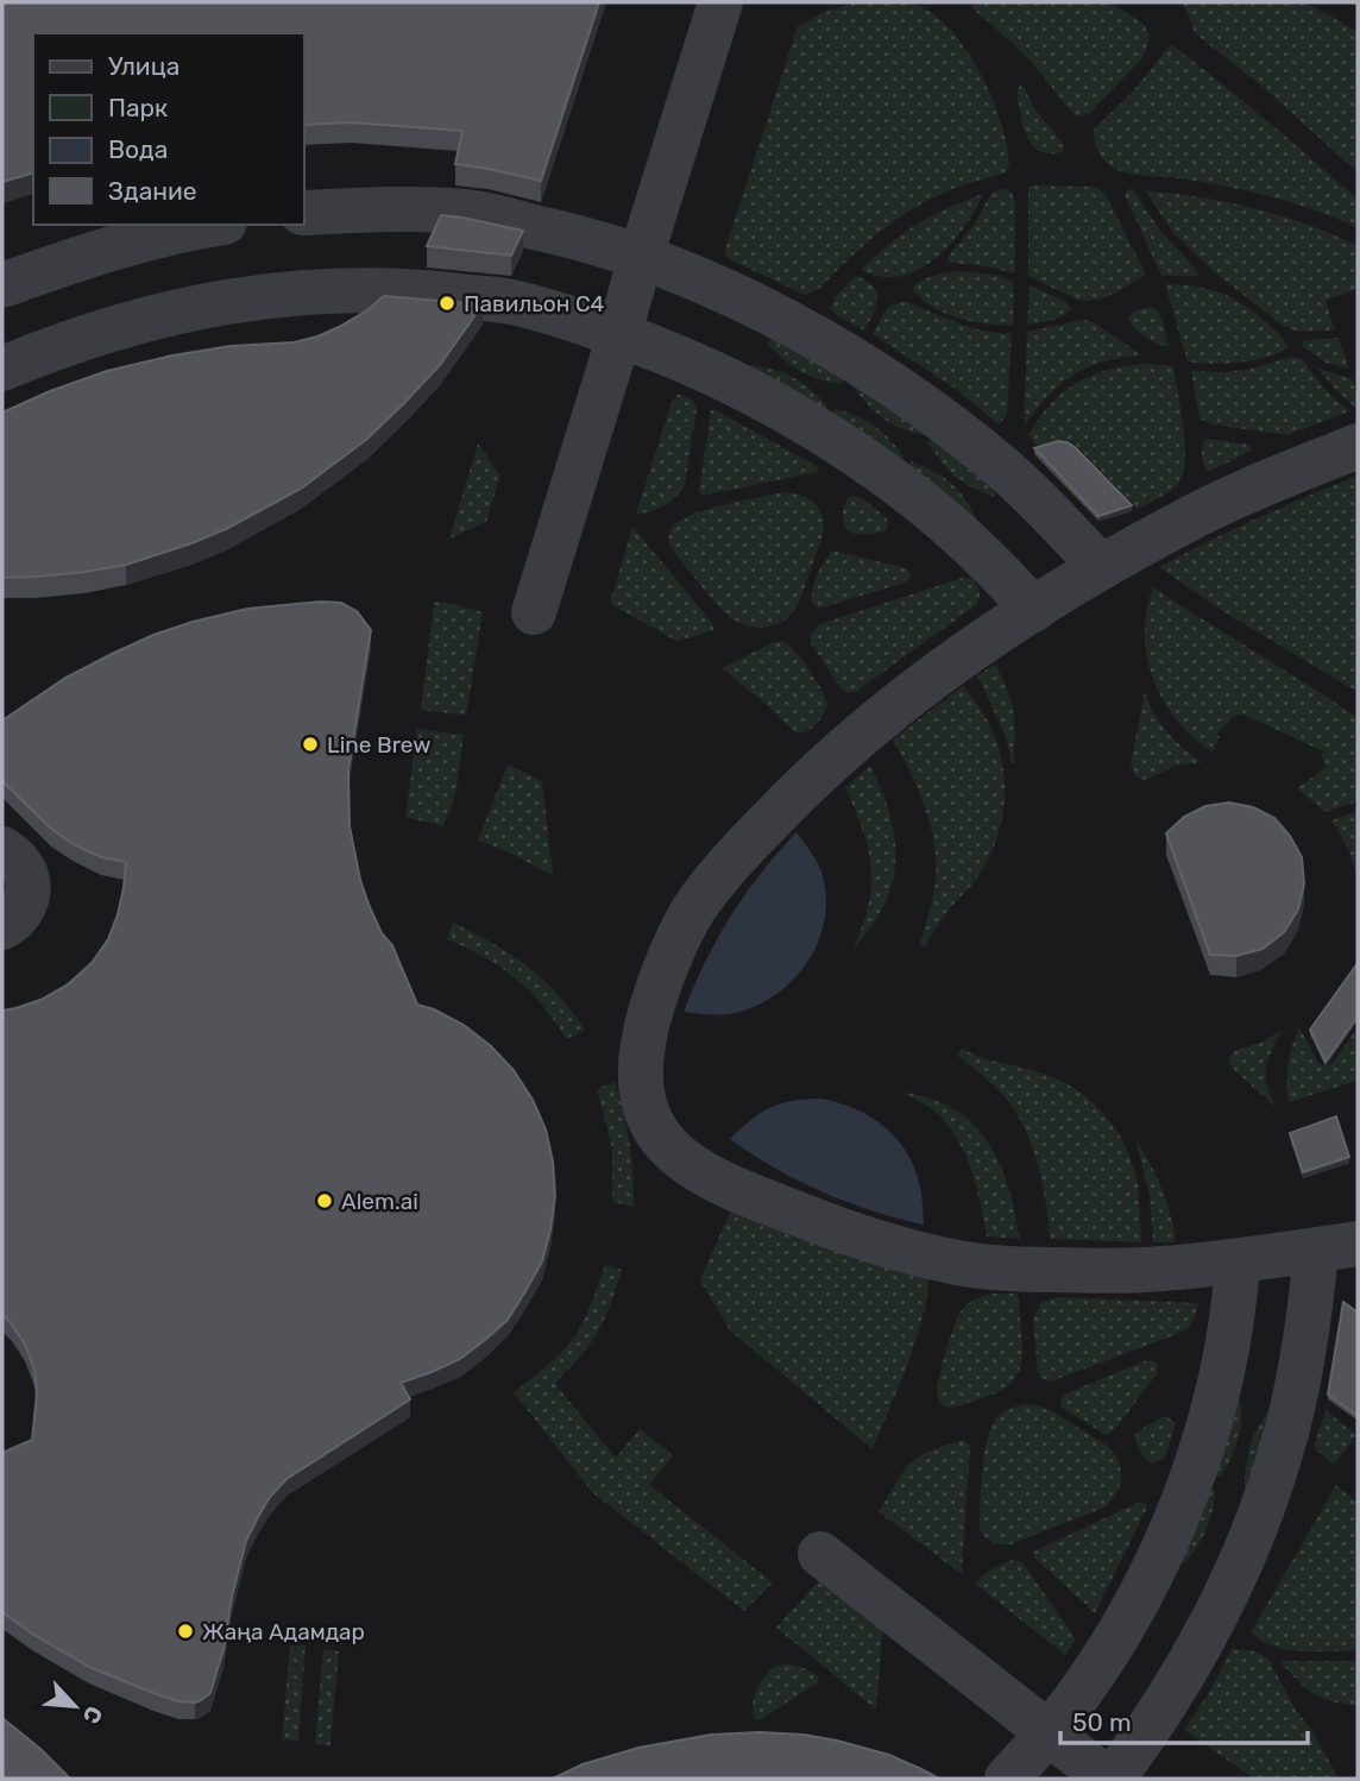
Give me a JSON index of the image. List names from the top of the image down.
{
  "places": [
    "Павильон С4",
    "Line Brew",
    "Alem.ai",
    "Жаңа Адамдар"
  ],
  "legend": [
    "Улица",
    "Парк",
    "Вода",
    "Здание"
  ],
  "scale_bar": "50 m",
  "north": "bottom right"
}
